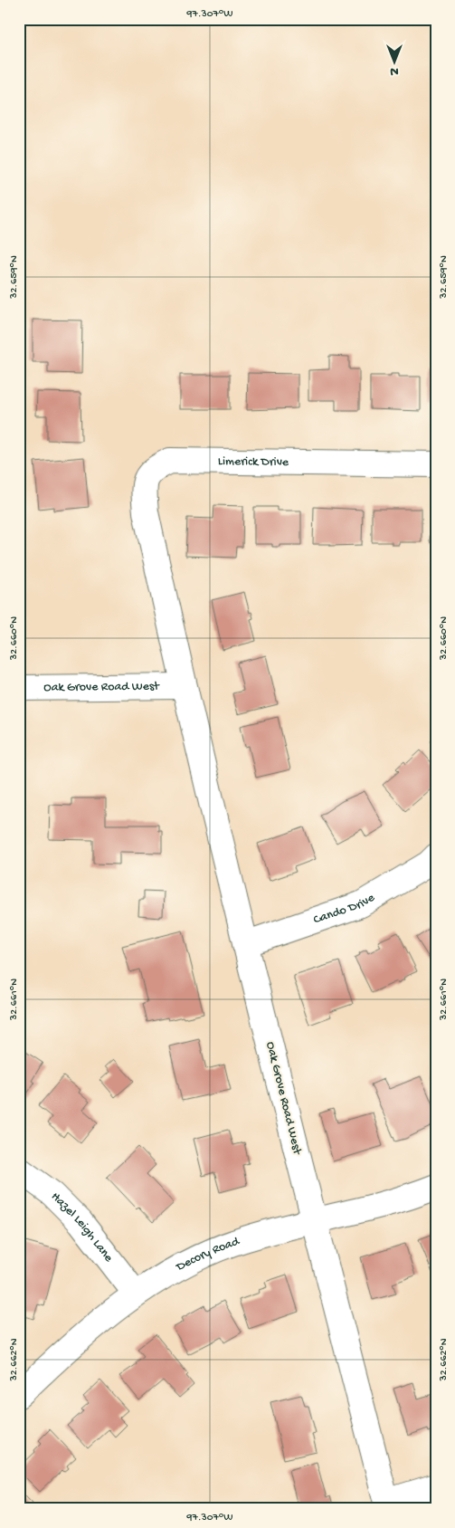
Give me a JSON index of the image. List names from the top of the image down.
{
  "streets": {
    "street": [
      "Limerick Drive",
      "Oak Grove Road West",
      "Cando Drive",
      "Hazel Leigh Lane",
      "Decory Road"
    ]
  },
  "crossings": [
    ["Limerick Drive", "Oak Grove Road West"],
    ["Oak Grove Road West", "Cando Drive"],
    ["Oak Grove Road West", "Decory Road"],
    ["Hazel Leigh Lane", "Decory Road"]
  ],
  "north": "bottom",
  "coordinates": [
    "97.307°W",
    "32.659°N",
    "32.660°N",
    "32.661°N",
    "32.662°N"
  ]
}
